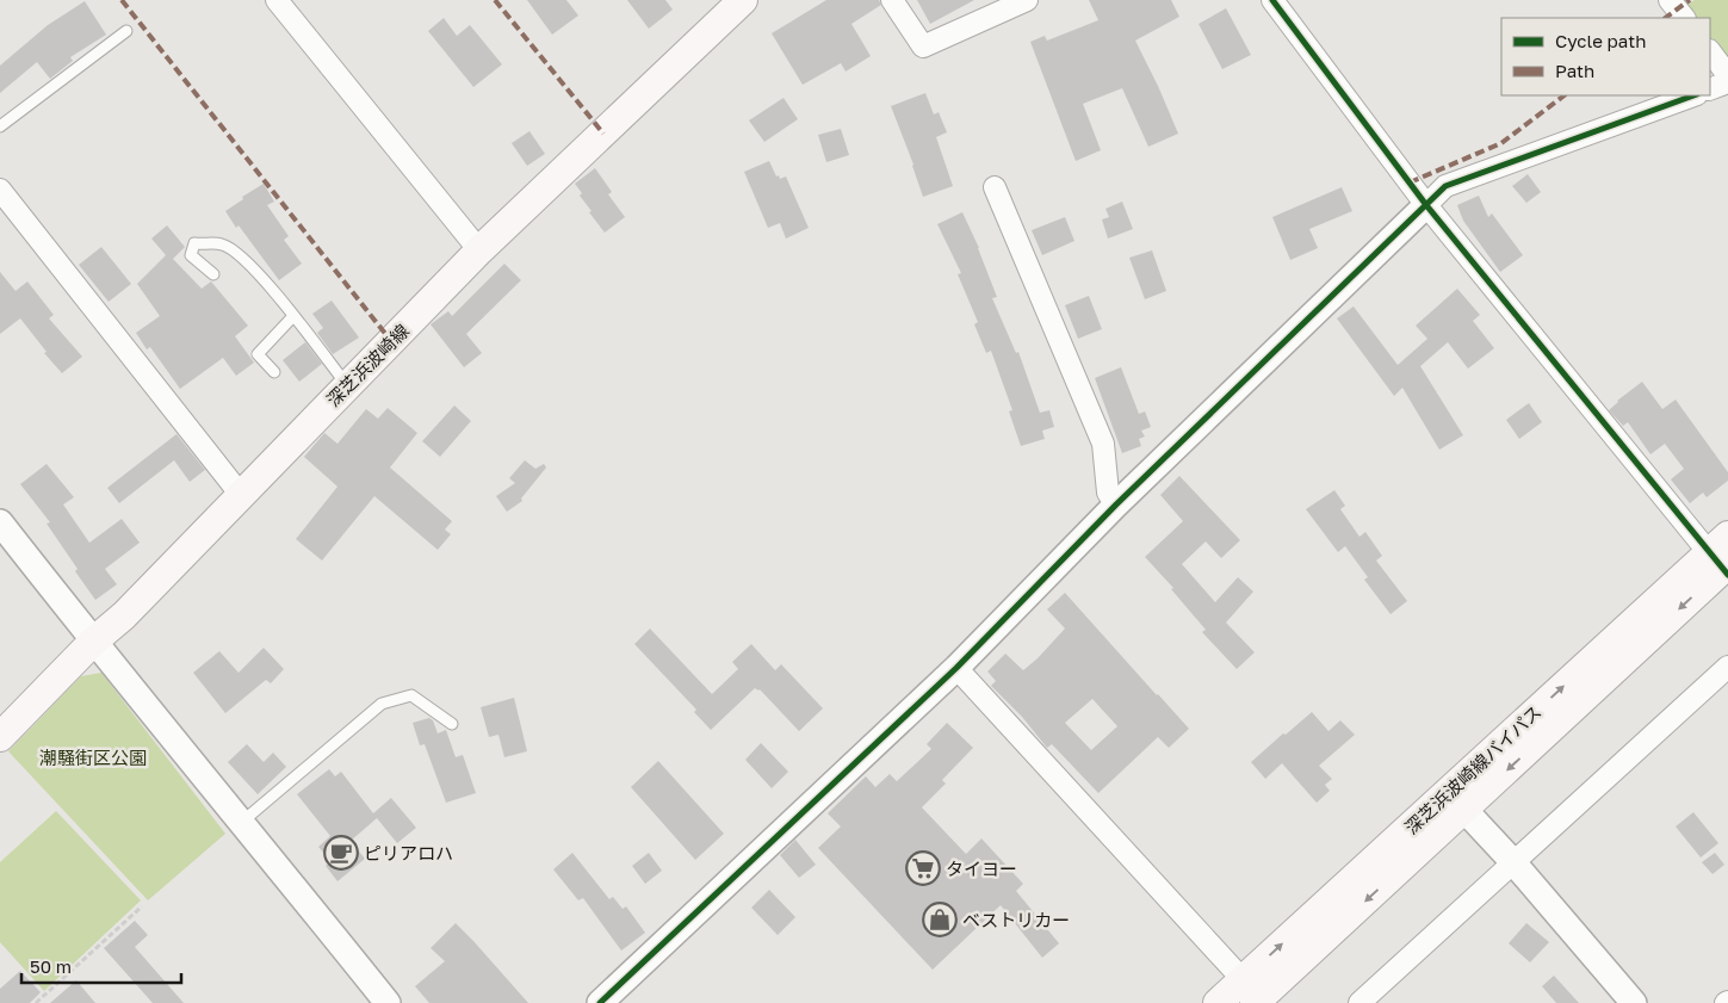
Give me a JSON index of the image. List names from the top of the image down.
{
  "streets": {
    "main road": ["深芝浜波崎線", "深芝浜波崎線バイパス"]
  },
  "parks": ["潮騒街区公園"],
  "places": {
    "cafe": ["ピリアロハ"],
    "supermarket": ["タイヨー"],
    "shop": ["ベストリカー"]
  },
  "legend": ["Cycle path", "Path"],
  "scale_bar": "50 m"
}
